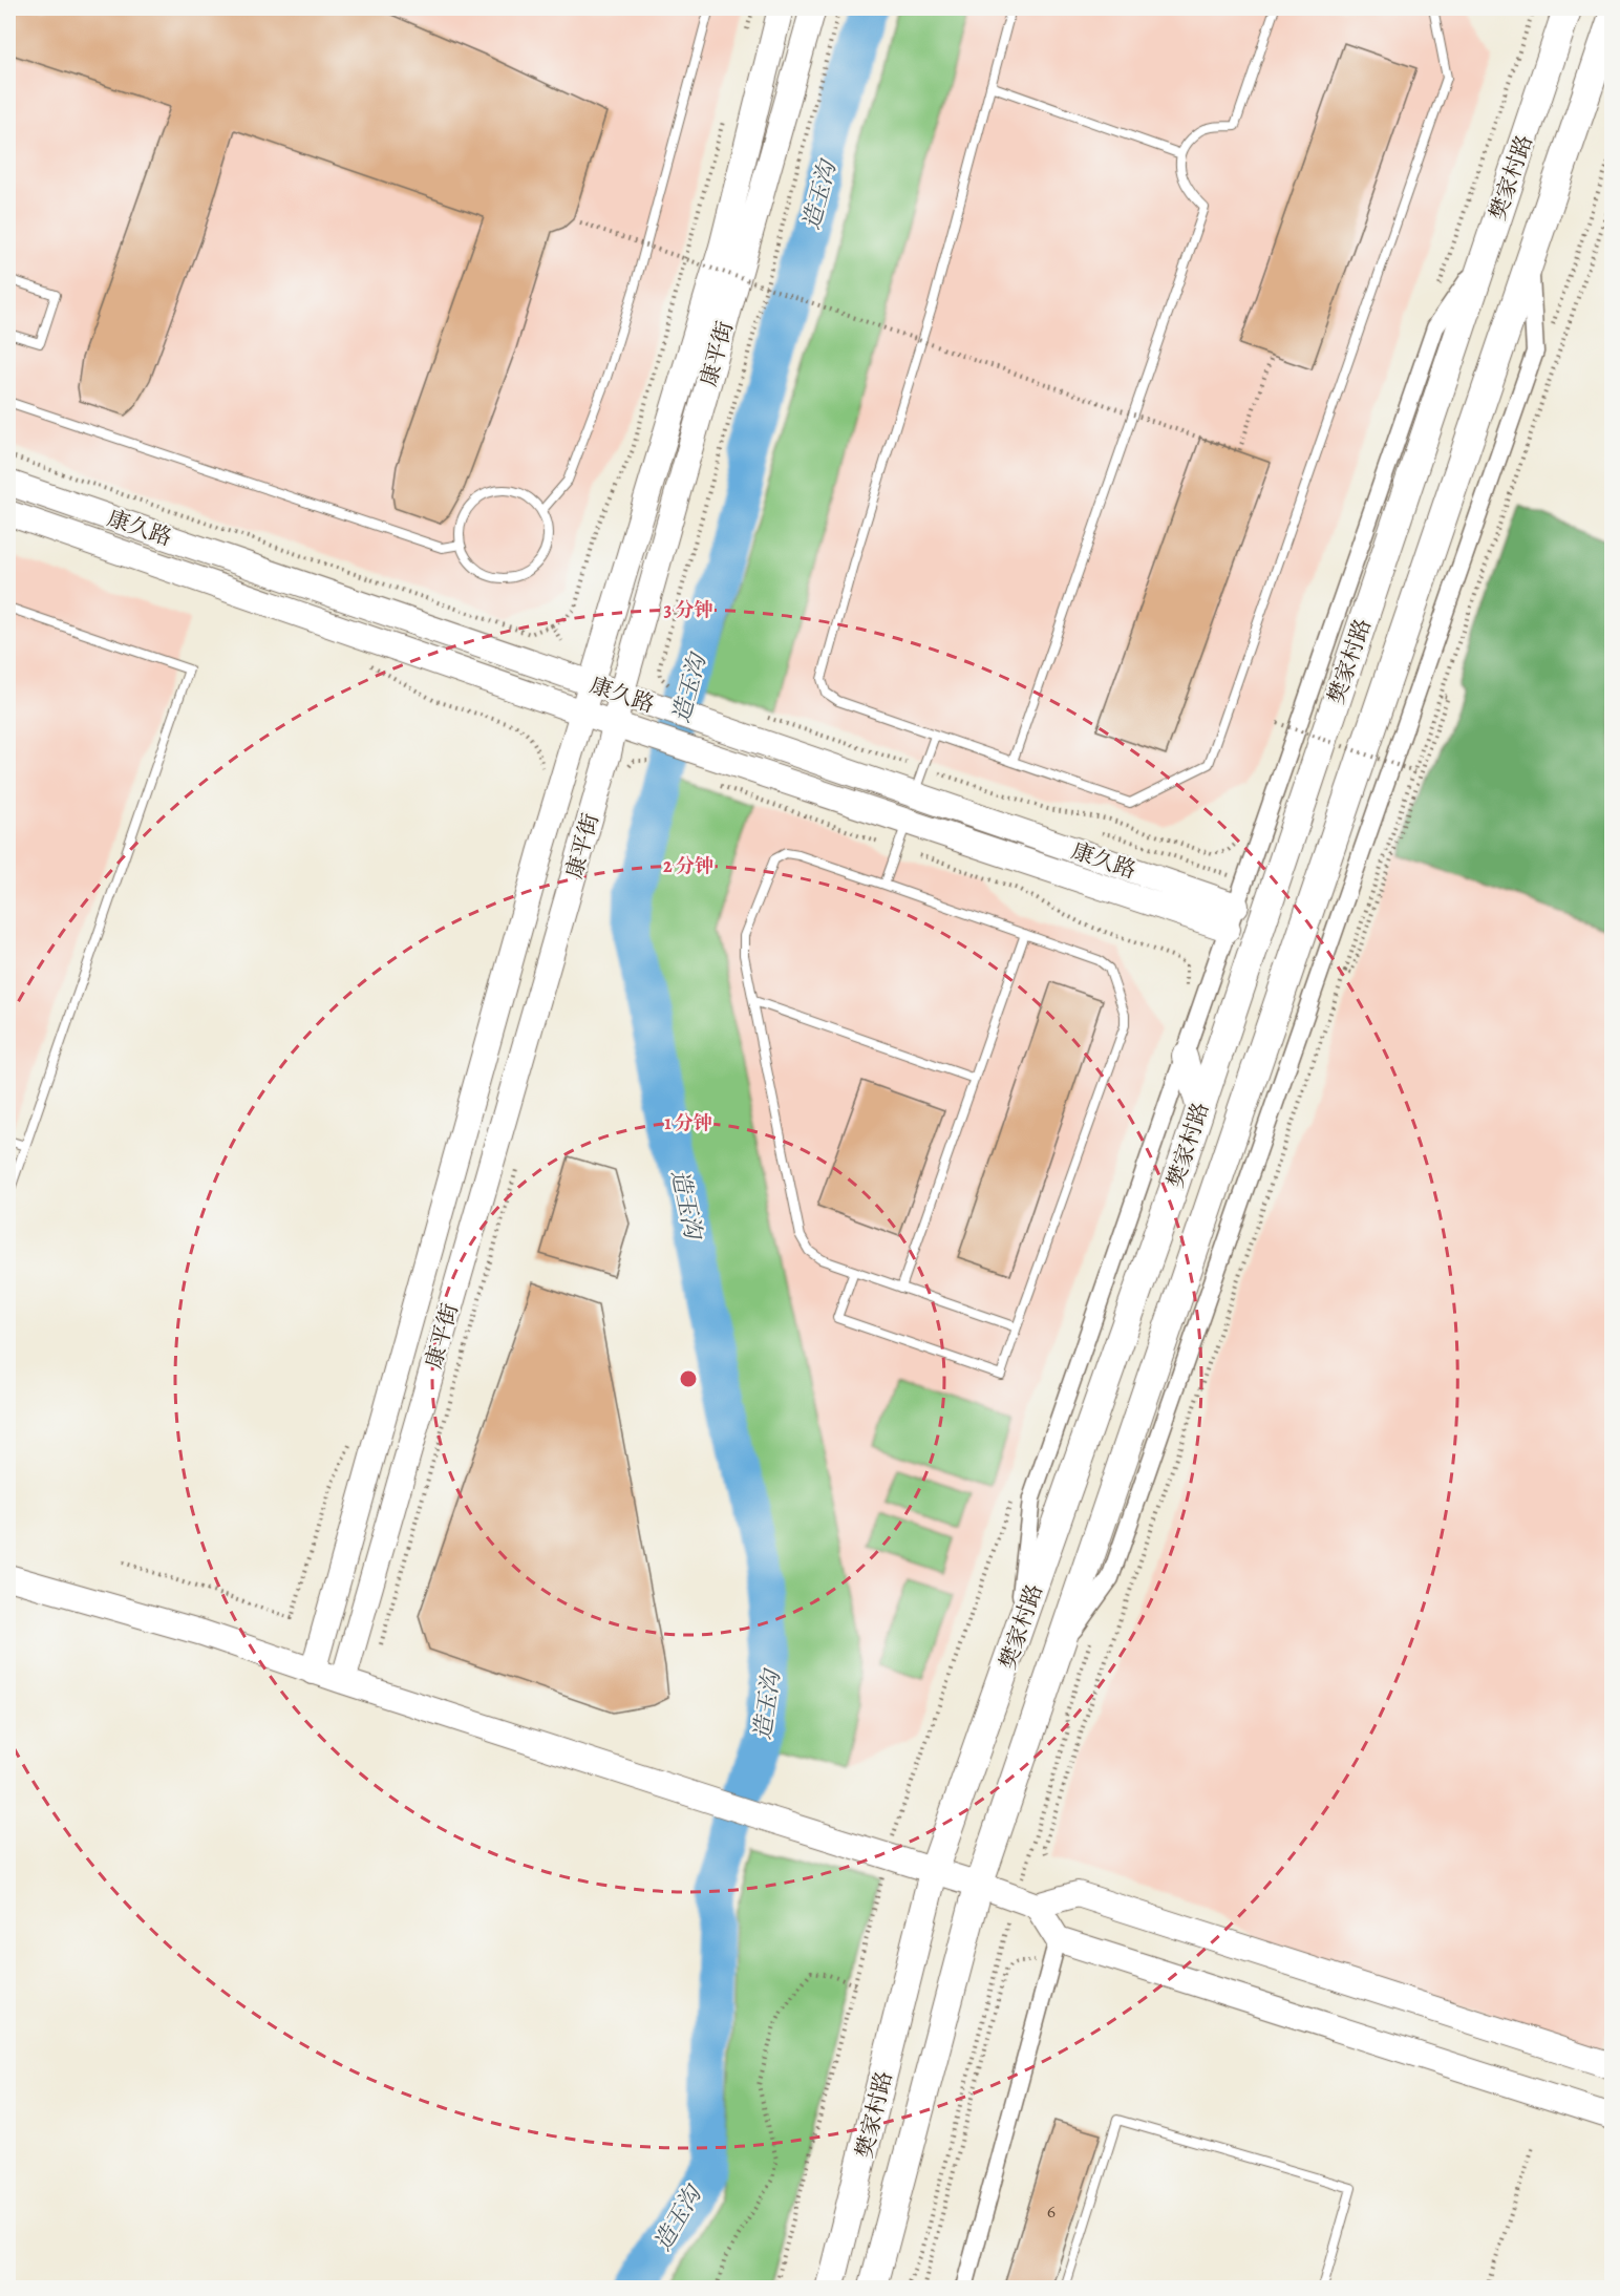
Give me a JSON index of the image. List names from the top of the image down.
{
  "streets": {
    "main road": ["樊家村路"],
    "street": ["康平街", "康久路"]
  },
  "crossings": [
    ["康平街", "康久路"]
  ],
  "water": ["造玉沟"],
  "house_numbers": ["6"],
  "rings": ["3 分钟", "2 分钟", "1 分钟"]
}
